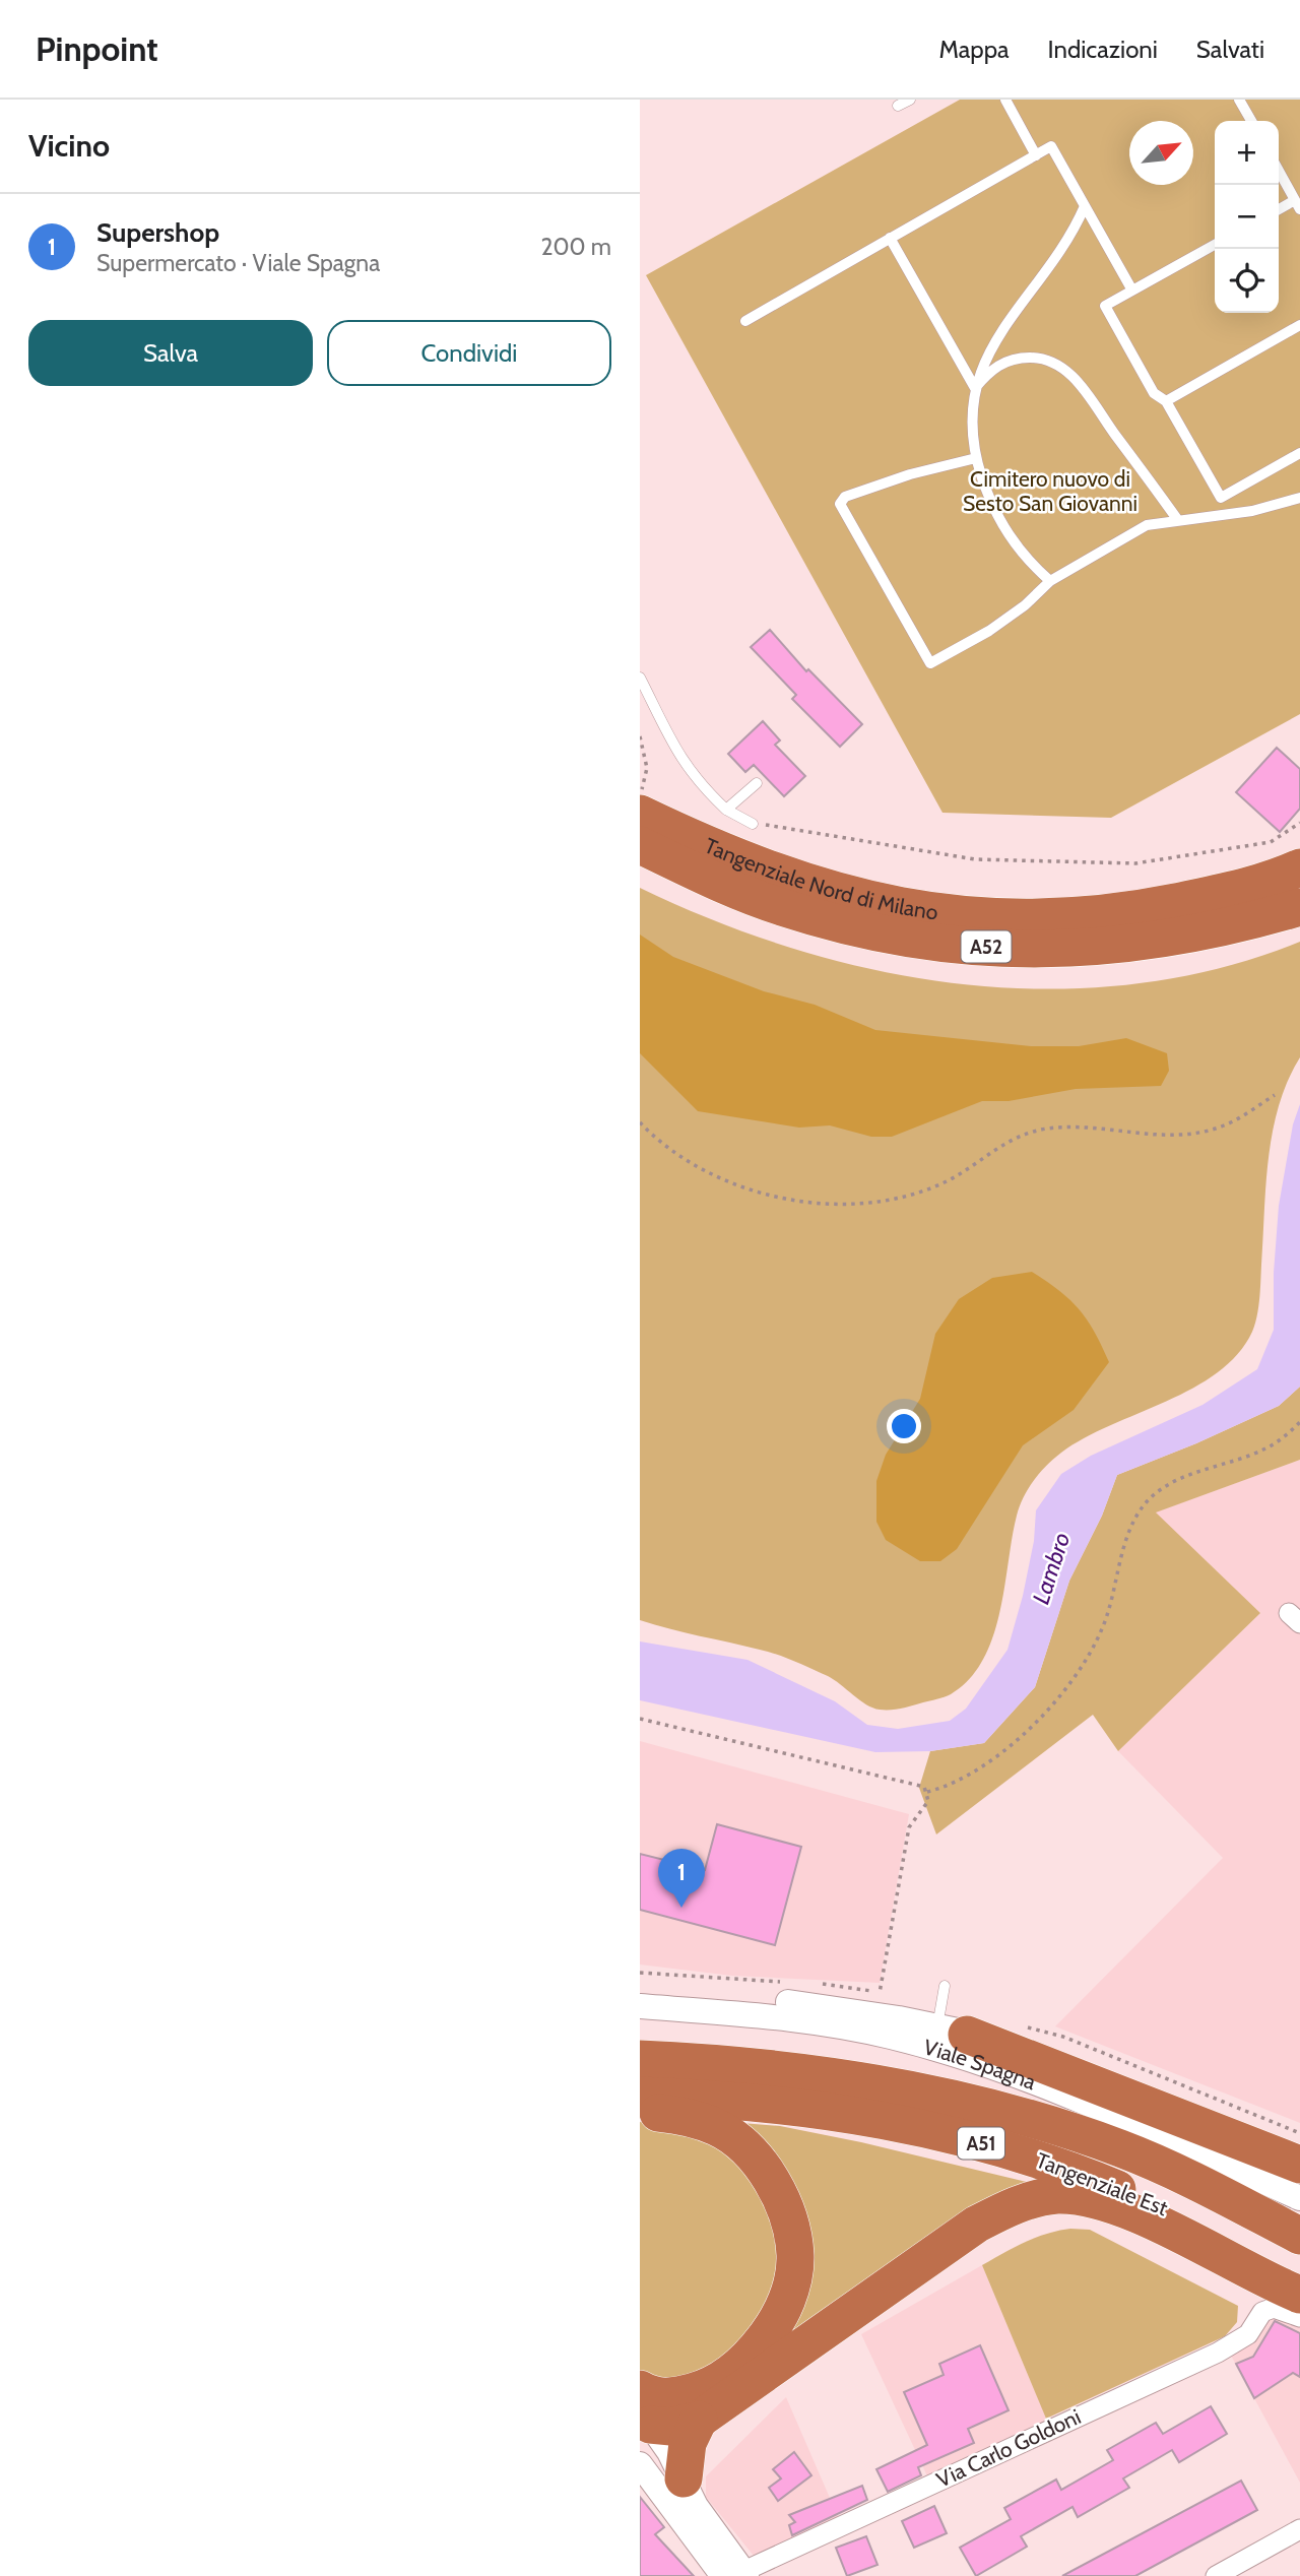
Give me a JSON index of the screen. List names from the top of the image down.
{
  "streets": {
    "highway": [
      "Tangenziale Nord di Milano",
      "A52",
      "A51",
      "Tangenziale Est"
    ],
    "street": ["Viale Spagna", "Via Carlo Goldoni"]
  },
  "crossings": [
    ["Tangenziale Nord di Milano", "A52"]
  ],
  "water": ["Lambro"],
  "parks": ["Cimitero nuovo di Sesto San Giovanni"],
  "north": "top right",
  "page": {
    "header": "Pinpoint",
    "nav": ["Mappa", "Indicazioni", "Salvati"],
    "heading": "Vicino",
    "map_buttons": ["+", "−"],
    "list": [
      {
        "mark": "1",
        "name": "Supershop",
        "note": "Supermercato · Viale Spagna",
        "value": "200 m"
      }
    ],
    "buttons": ["Salva", "Condividi"],
    "pins": "1"
  }
}
